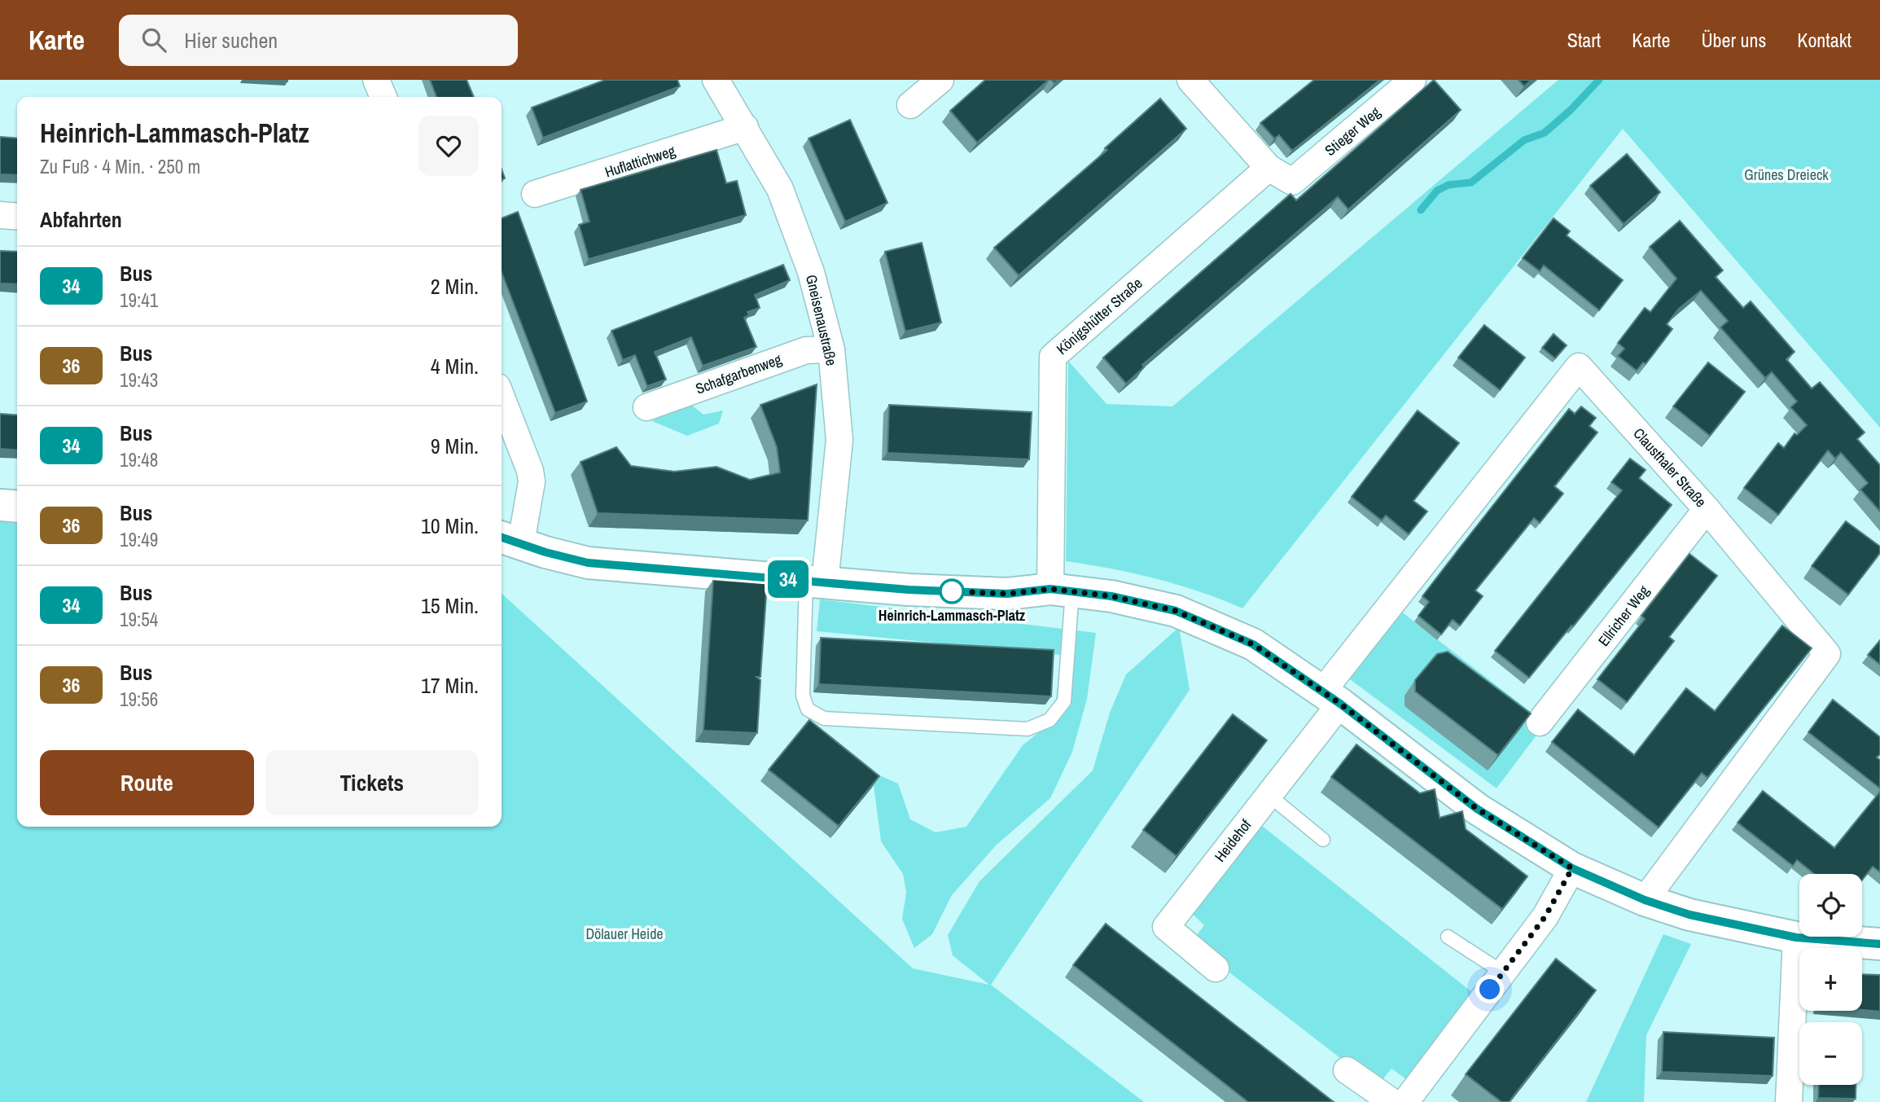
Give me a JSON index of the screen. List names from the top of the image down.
{
  "streets": {
    "street": [
      "Stieger Weg",
      "Huflattichweg",
      "Königshütter Straße",
      "Gneisenaustraße",
      "Schafgarbenweg",
      "Clausthaler Straße",
      "Ellricher Weg",
      "Heidehof"
    ]
  },
  "crossings": [
    ["Stieger Weg", "Königshütter Straße"],
    ["Huflattichweg", "Gneisenaustraße"],
    ["Gneisenaustraße", "Schafgarbenweg"],
    ["Clausthaler Straße", "Ellricher Weg"],
    ["Clausthaler Straße", "Heidehof"]
  ],
  "parks": ["Grünes Dreieck", "Dölauer Heide"],
  "places": ["Heinrich-Lammasch-Platz"],
  "lines": ["bus line 34"],
  "page": {
    "header": "Karte",
    "search": "Hier suchen",
    "nav": [
      "Start",
      "Karte",
      "Über uns",
      "Kontakt"
    ],
    "on_map": "34",
    "heading": [
      ["Heinrich-Lammasch-Platz", "Zu Fuß · 4 Min. · 250 m"],
      "Abfahrten"
    ],
    "list": [
      {
        "mark": "34",
        "name": "Bus",
        "note": "19:41",
        "value": "2 Min."
      },
      {
        "mark": "36",
        "name": "Bus",
        "note": "19:43",
        "value": "4 Min."
      },
      {
        "mark": "34",
        "name": "Bus",
        "note": "19:48",
        "value": "9 Min."
      },
      {
        "mark": "36",
        "name": "Bus",
        "note": "19:49",
        "value": "10 Min."
      },
      {
        "mark": "34",
        "name": "Bus",
        "note": "19:54",
        "value": "15 Min."
      },
      {
        "mark": "36",
        "name": "Bus",
        "note": "19:56",
        "value": "17 Min."
      }
    ],
    "buttons": ["Route", "Tickets"],
    "map_buttons": ["+", "−"]
  }
}
